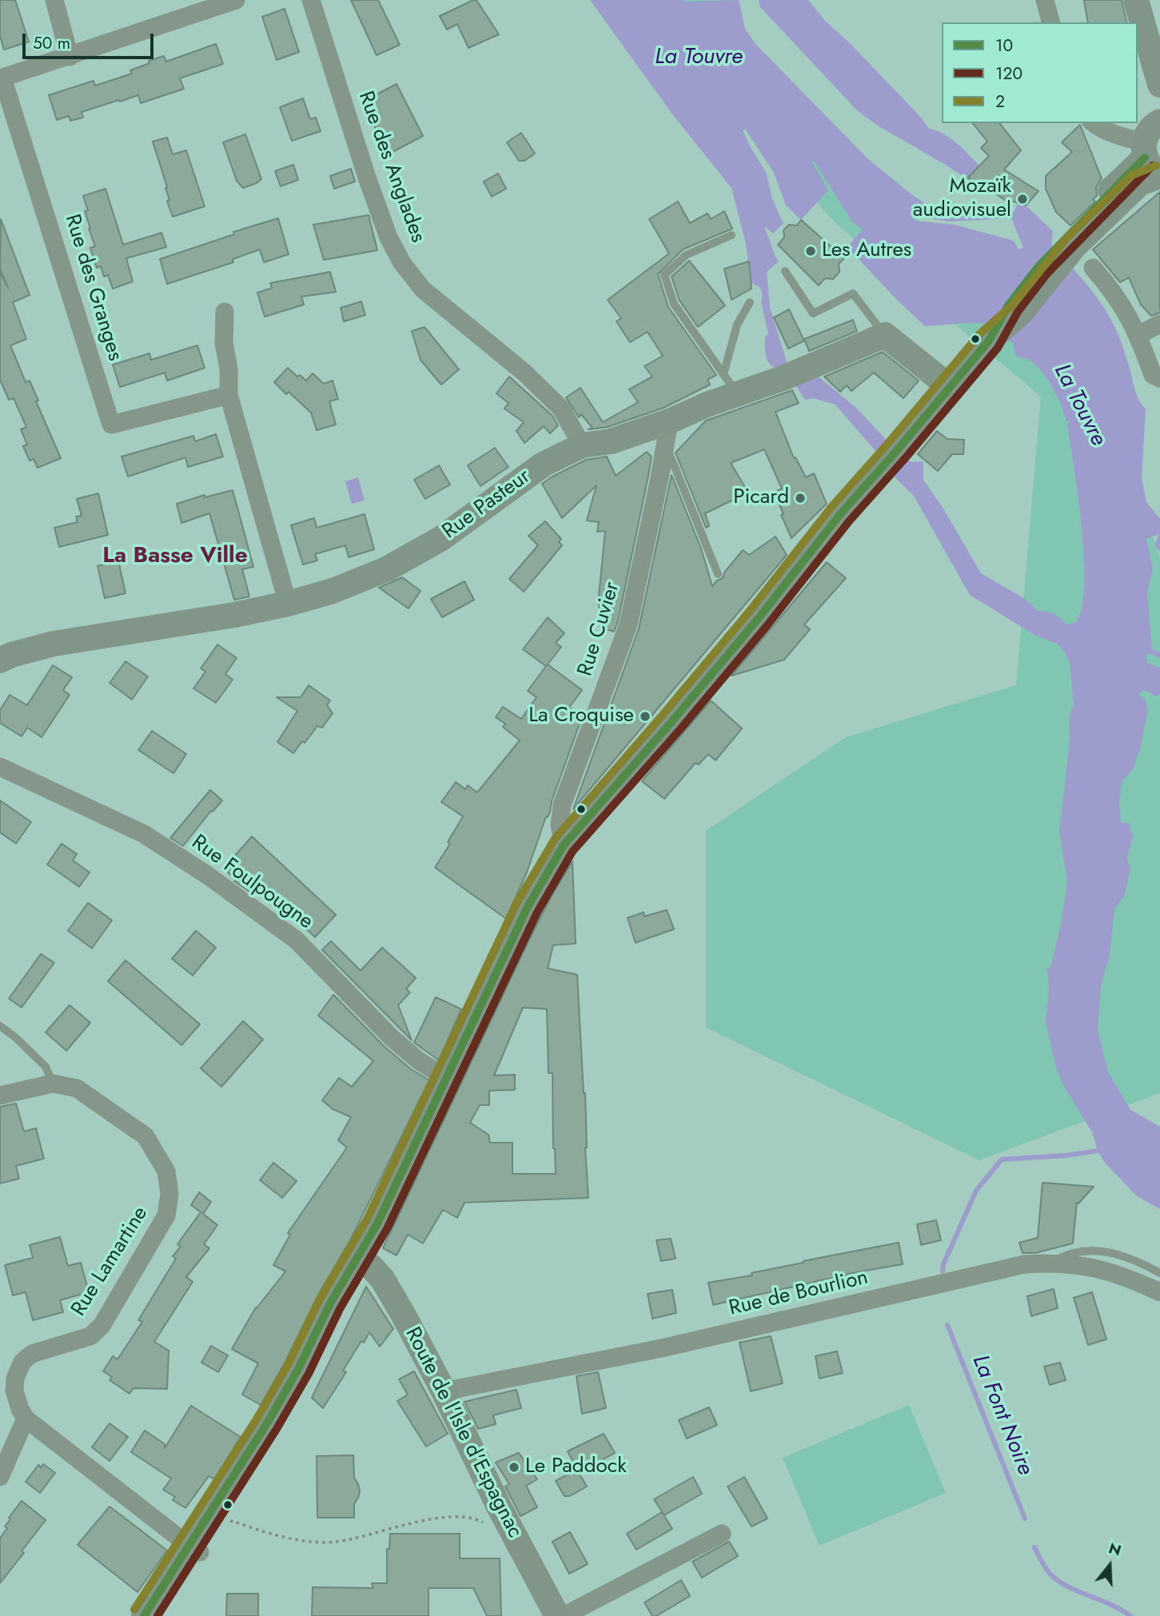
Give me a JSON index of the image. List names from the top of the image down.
{
  "streets": {
    "main road": ["Rue Pasteur", "Route de l'Isle d'Espagnac"],
    "street": [
      "Rue des Anglades",
      "Rue des Granges",
      "Rue Cuvier",
      "Rue Foulpougne",
      "Rue Lamartine",
      "Rue de Bourlion"
    ]
  },
  "crossings": [
    ["Rue des Anglades", "Rue Pasteur"],
    ["Rue Pasteur", "Rue Cuvier"],
    ["Rue de Bourlion", "Route de l'Isle d'Espagnac"]
  ],
  "districts": ["La Basse Ville"],
  "water": ["La Touvre", "La Font Noire"],
  "places": [
    "Mozaïk audiovisuel",
    "Les Autres",
    "Picard",
    "La Croquise",
    "Le Paddock"
  ],
  "lines": ["transit line 10", "transit line 120", "transit line 2"],
  "legend": ["10", "120", "2"],
  "scale_bar": "50 m",
  "north": "top"
}
